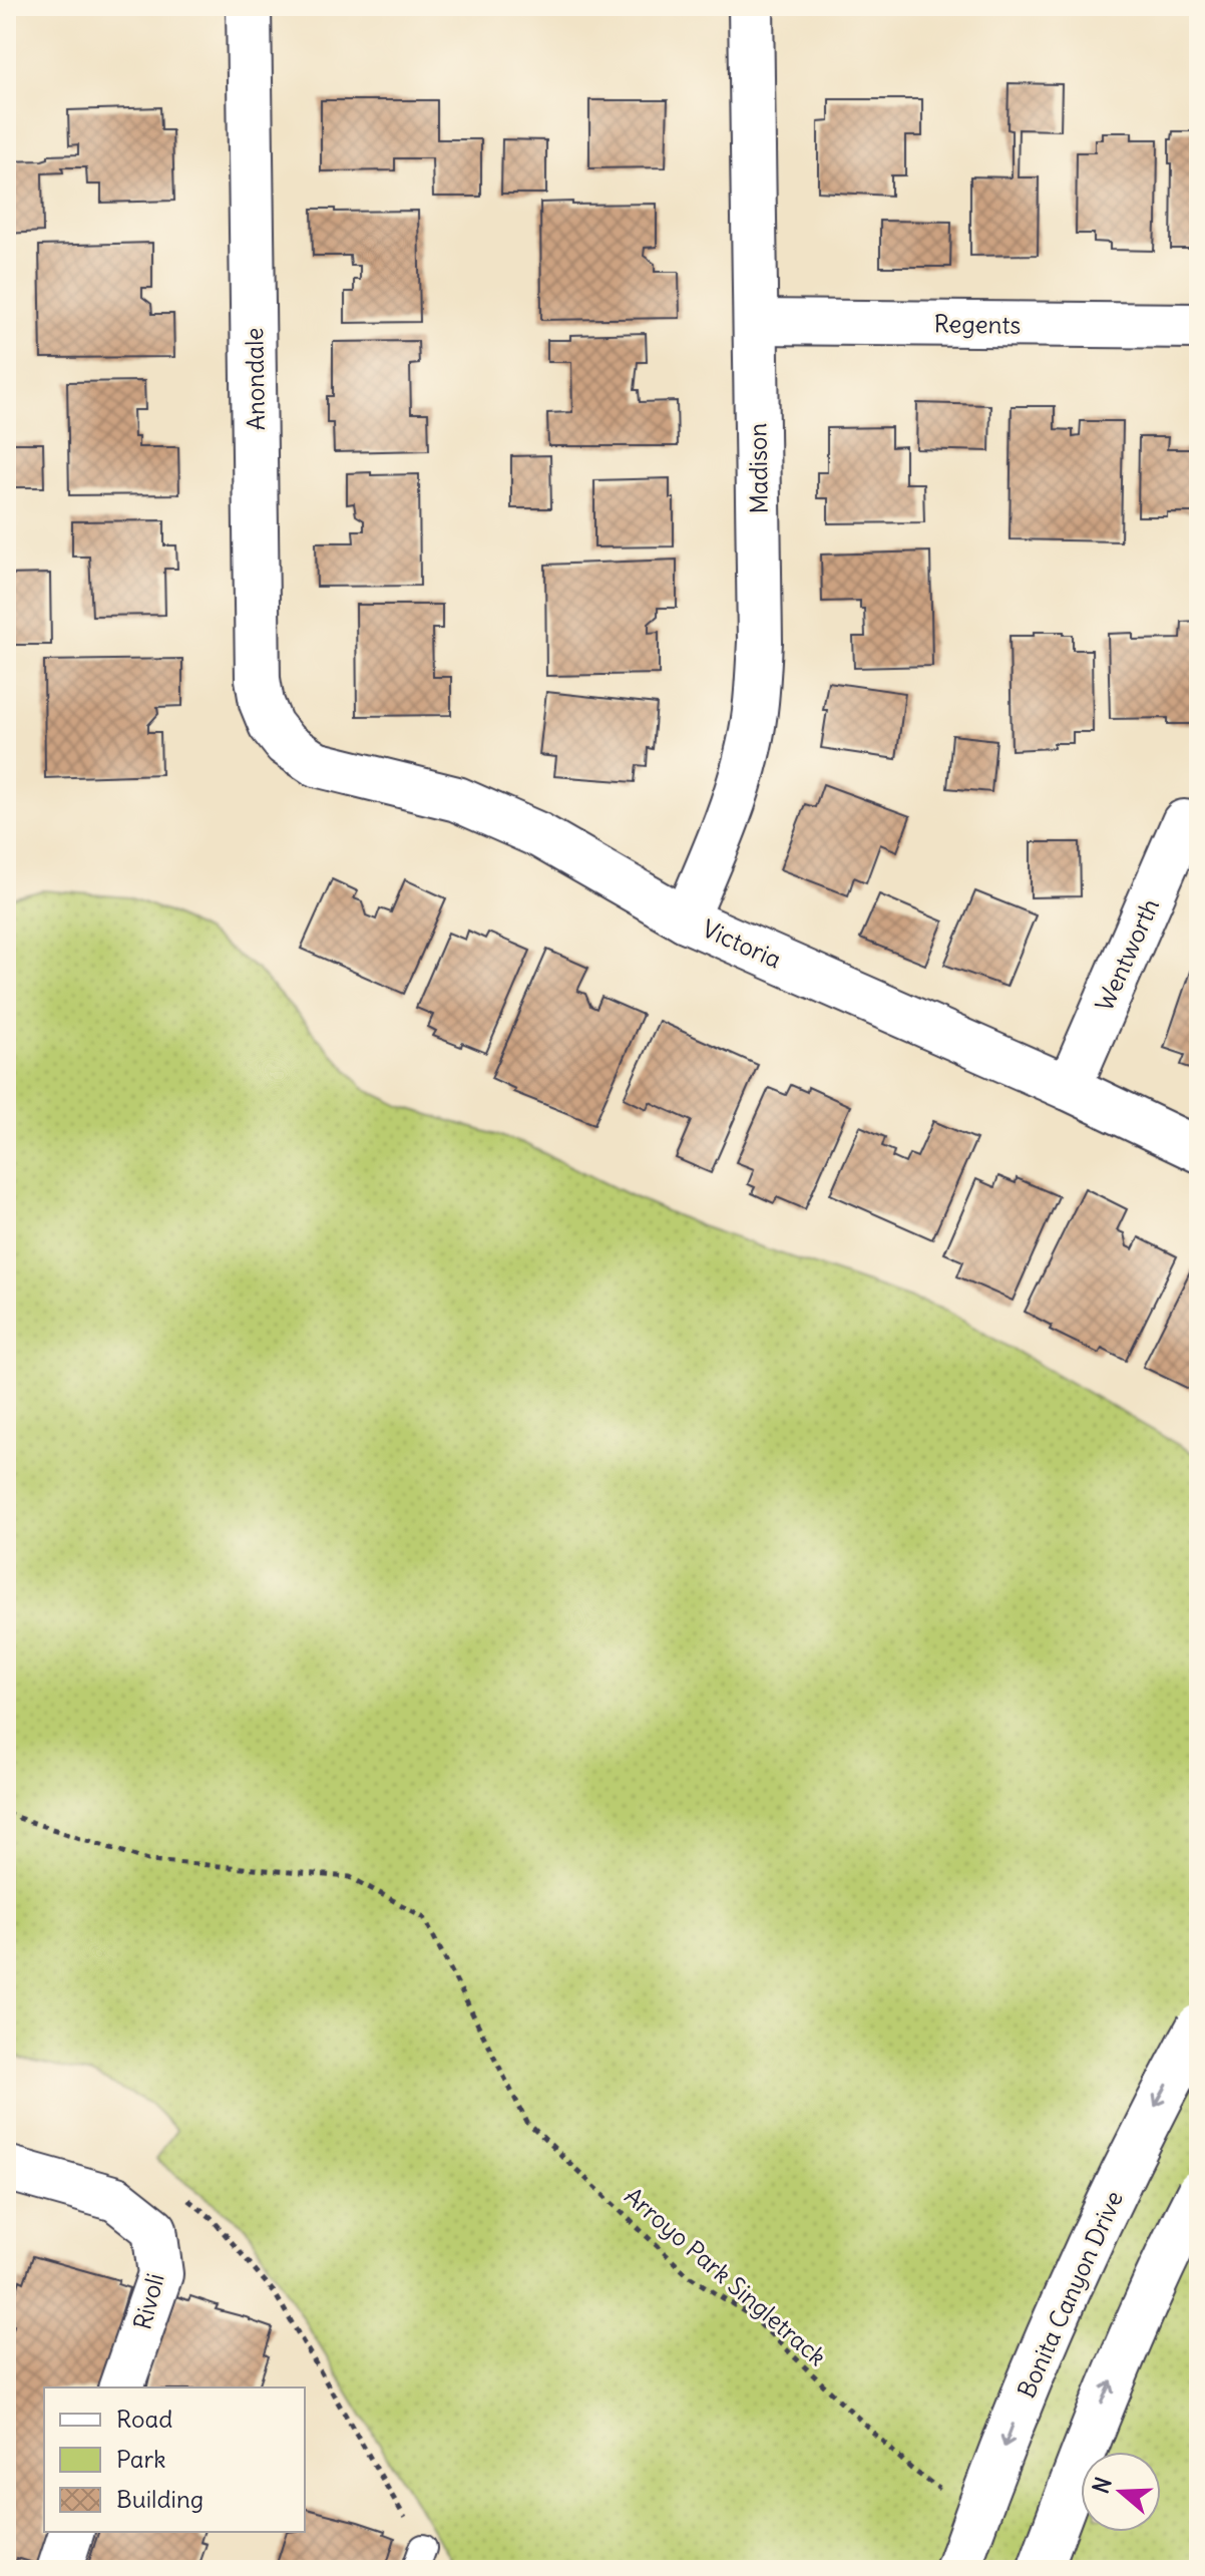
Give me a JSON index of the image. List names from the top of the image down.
{
  "streets": {
    "street": [
      "Regents",
      "Anondale",
      "Madison",
      "Victoria",
      "Wentworth",
      "Bonita Canyon Drive",
      "Rivoli"
    ],
    "path": ["Arroyo Park Singletrack"]
  },
  "crossings": [
    ["Regents", "Madison"],
    ["Anondale", "Victoria"],
    ["Madison", "Victoria"],
    ["Victoria", "Wentworth"]
  ],
  "legend": ["Road", "Park", "Building"],
  "north": "left"
}
